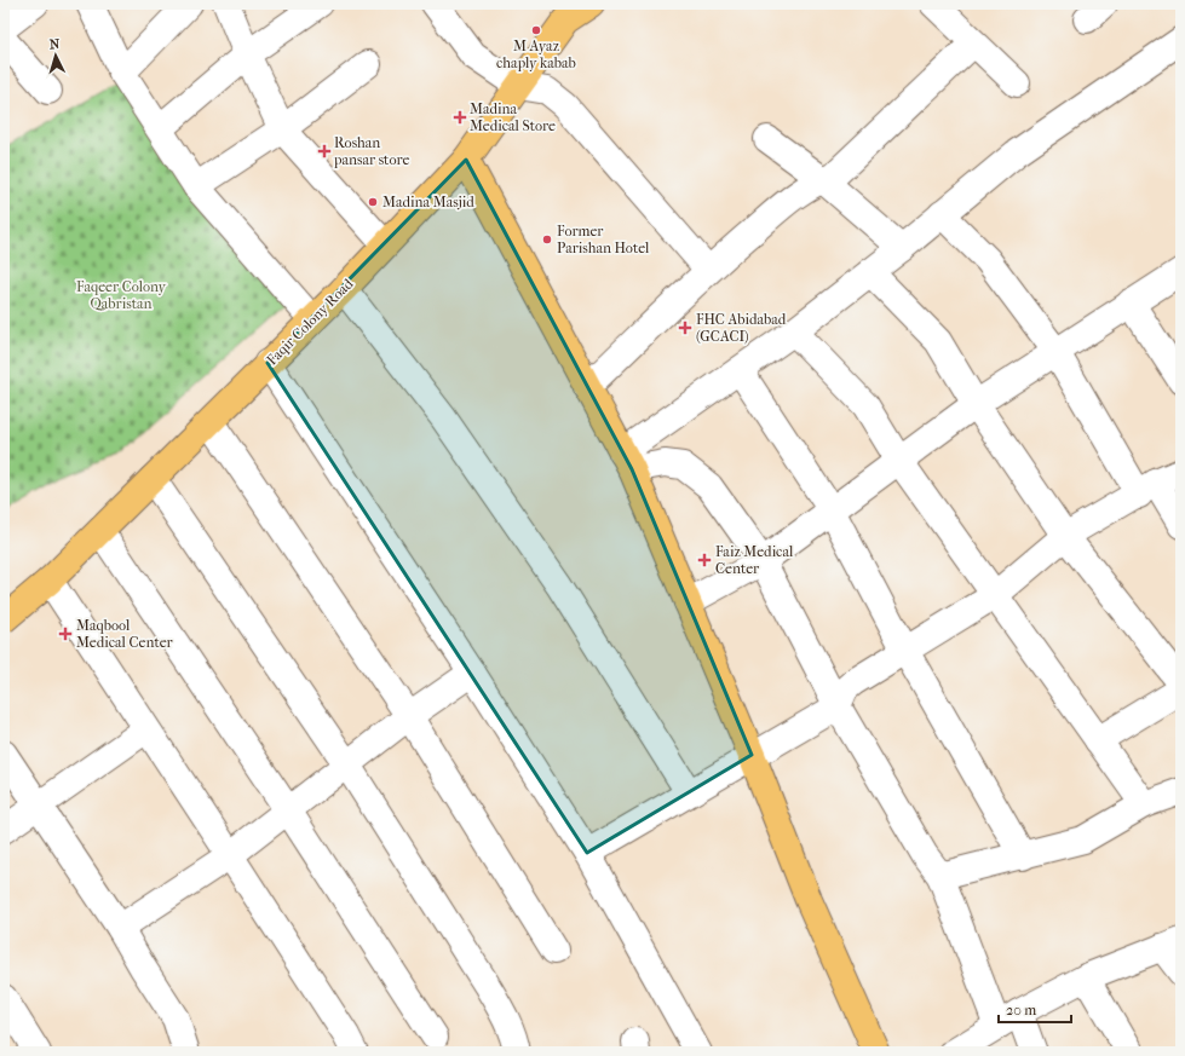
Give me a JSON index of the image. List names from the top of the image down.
{
  "streets": {
    "main road": ["Faqir Colony Road"]
  },
  "parks": ["Faqeer Colony Qabristan"],
  "places": {
    "other": ["M Ayaz chaply kabab", "Madina Masjid", "Former Parishan Hotel"],
    "health": [
      "Madina Medical Store",
      "Roshan pansar store",
      "FHC Abidabad (GCACI)",
      "Faiz Medical Center",
      "Maqbool Medical Center"
    ]
  },
  "scale_bar": "20 m",
  "north": "top"
}
